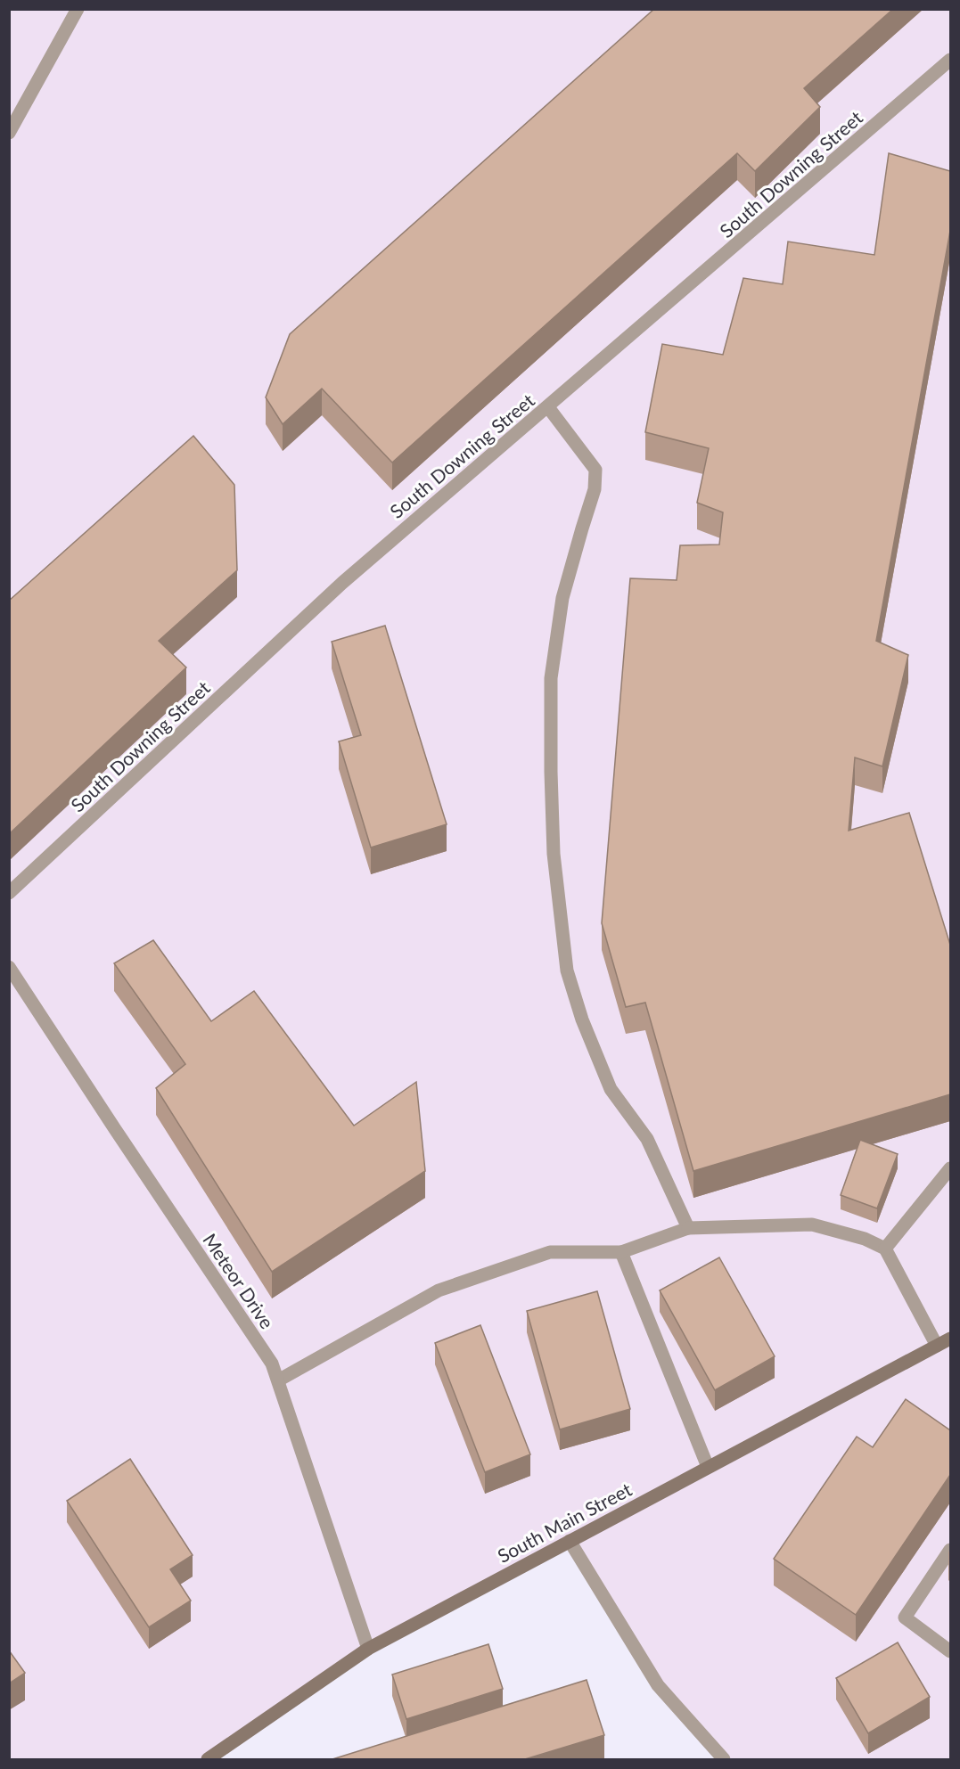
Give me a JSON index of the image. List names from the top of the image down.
{
  "streets": {
    "main road": ["South Main Street"],
    "street": ["South Downing Street", "Meteor Drive"]
  },
  "crossings": [
    ["Meteor Drive", "South Main Street"]
  ]
}
